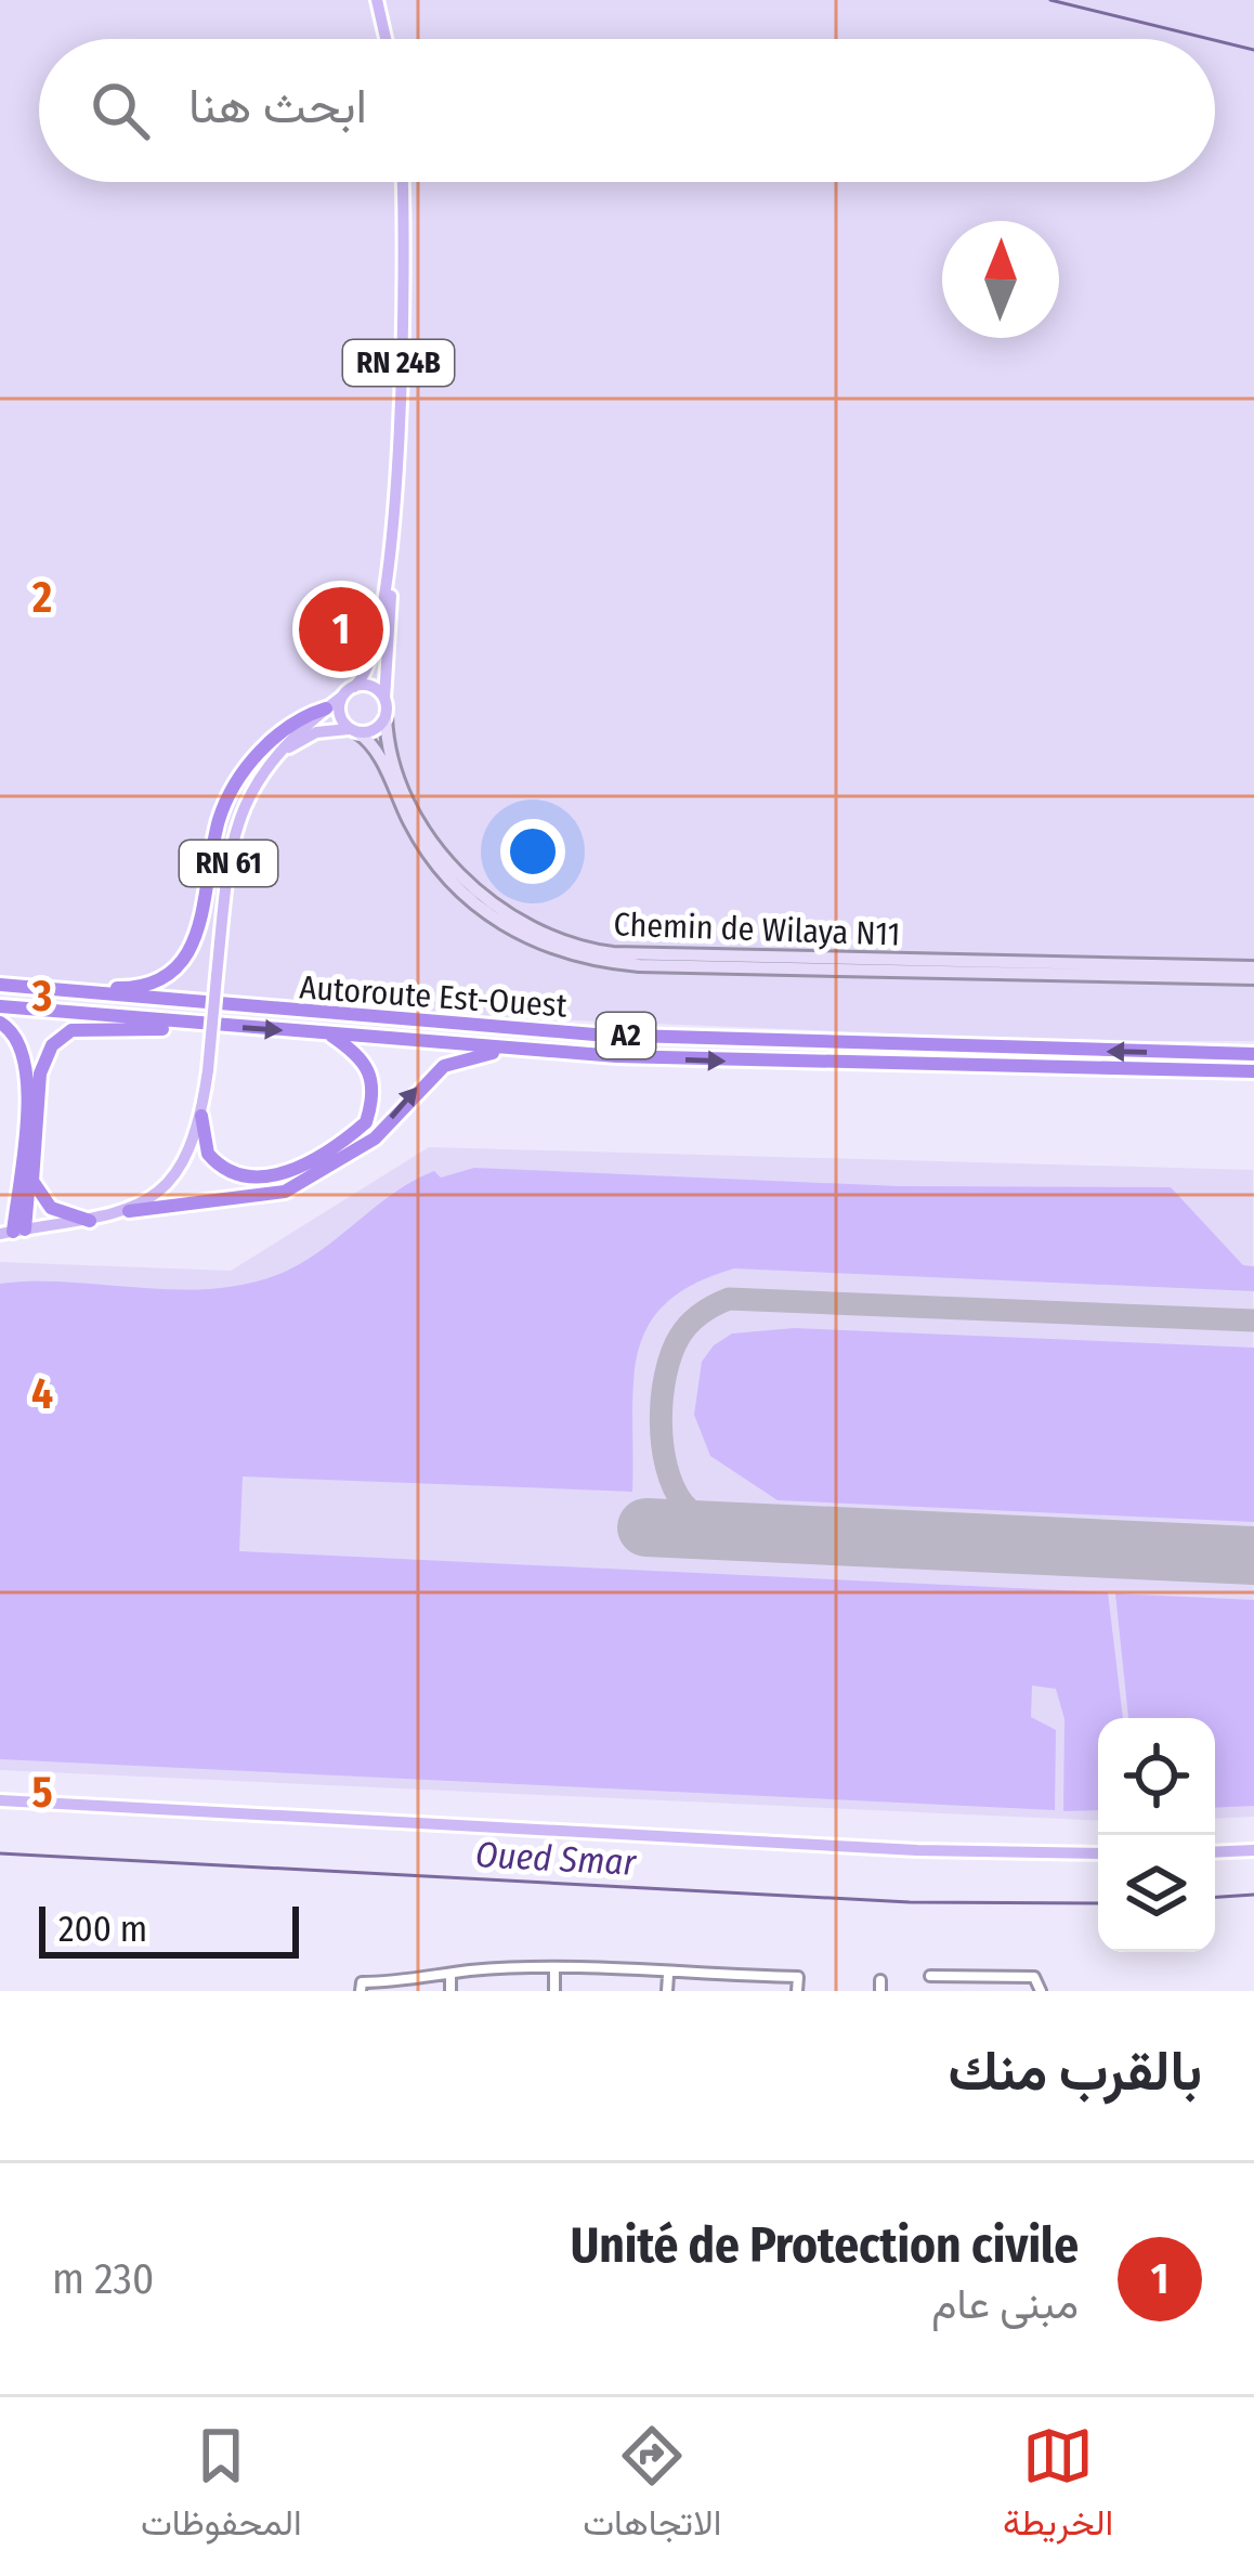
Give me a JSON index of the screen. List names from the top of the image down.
{
  "streets": {
    "highway": ["Autoroute Est-Ouest", "A2"],
    "main road": ["RN 24B", "RN 61", "Chemin de Wilaya N11"]
  },
  "crossings": [
    ["RN 24B", "RN 61"],
    ["RN 61", "Chemin de Wilaya N11"]
  ],
  "water": ["Oued Smar"],
  "scale_bar": "200 m",
  "north": "top",
  "page": {
    "search": "ابحث هنا",
    "pins": "1",
    "scale": "200 m",
    "heading": "بالقرب منك",
    "list": [
      {
        "mark": "1",
        "name": "Unité de Protection civile",
        "note": "مبنى عام",
        "value": "230 m"
      }
    ],
    "nav": ["الخريطة", "الاتجاهات", "المحفوظات"]
  },
  "grid": {
    "rows": [
      "2",
      "3",
      "4",
      "5"
    ]
  }
}
